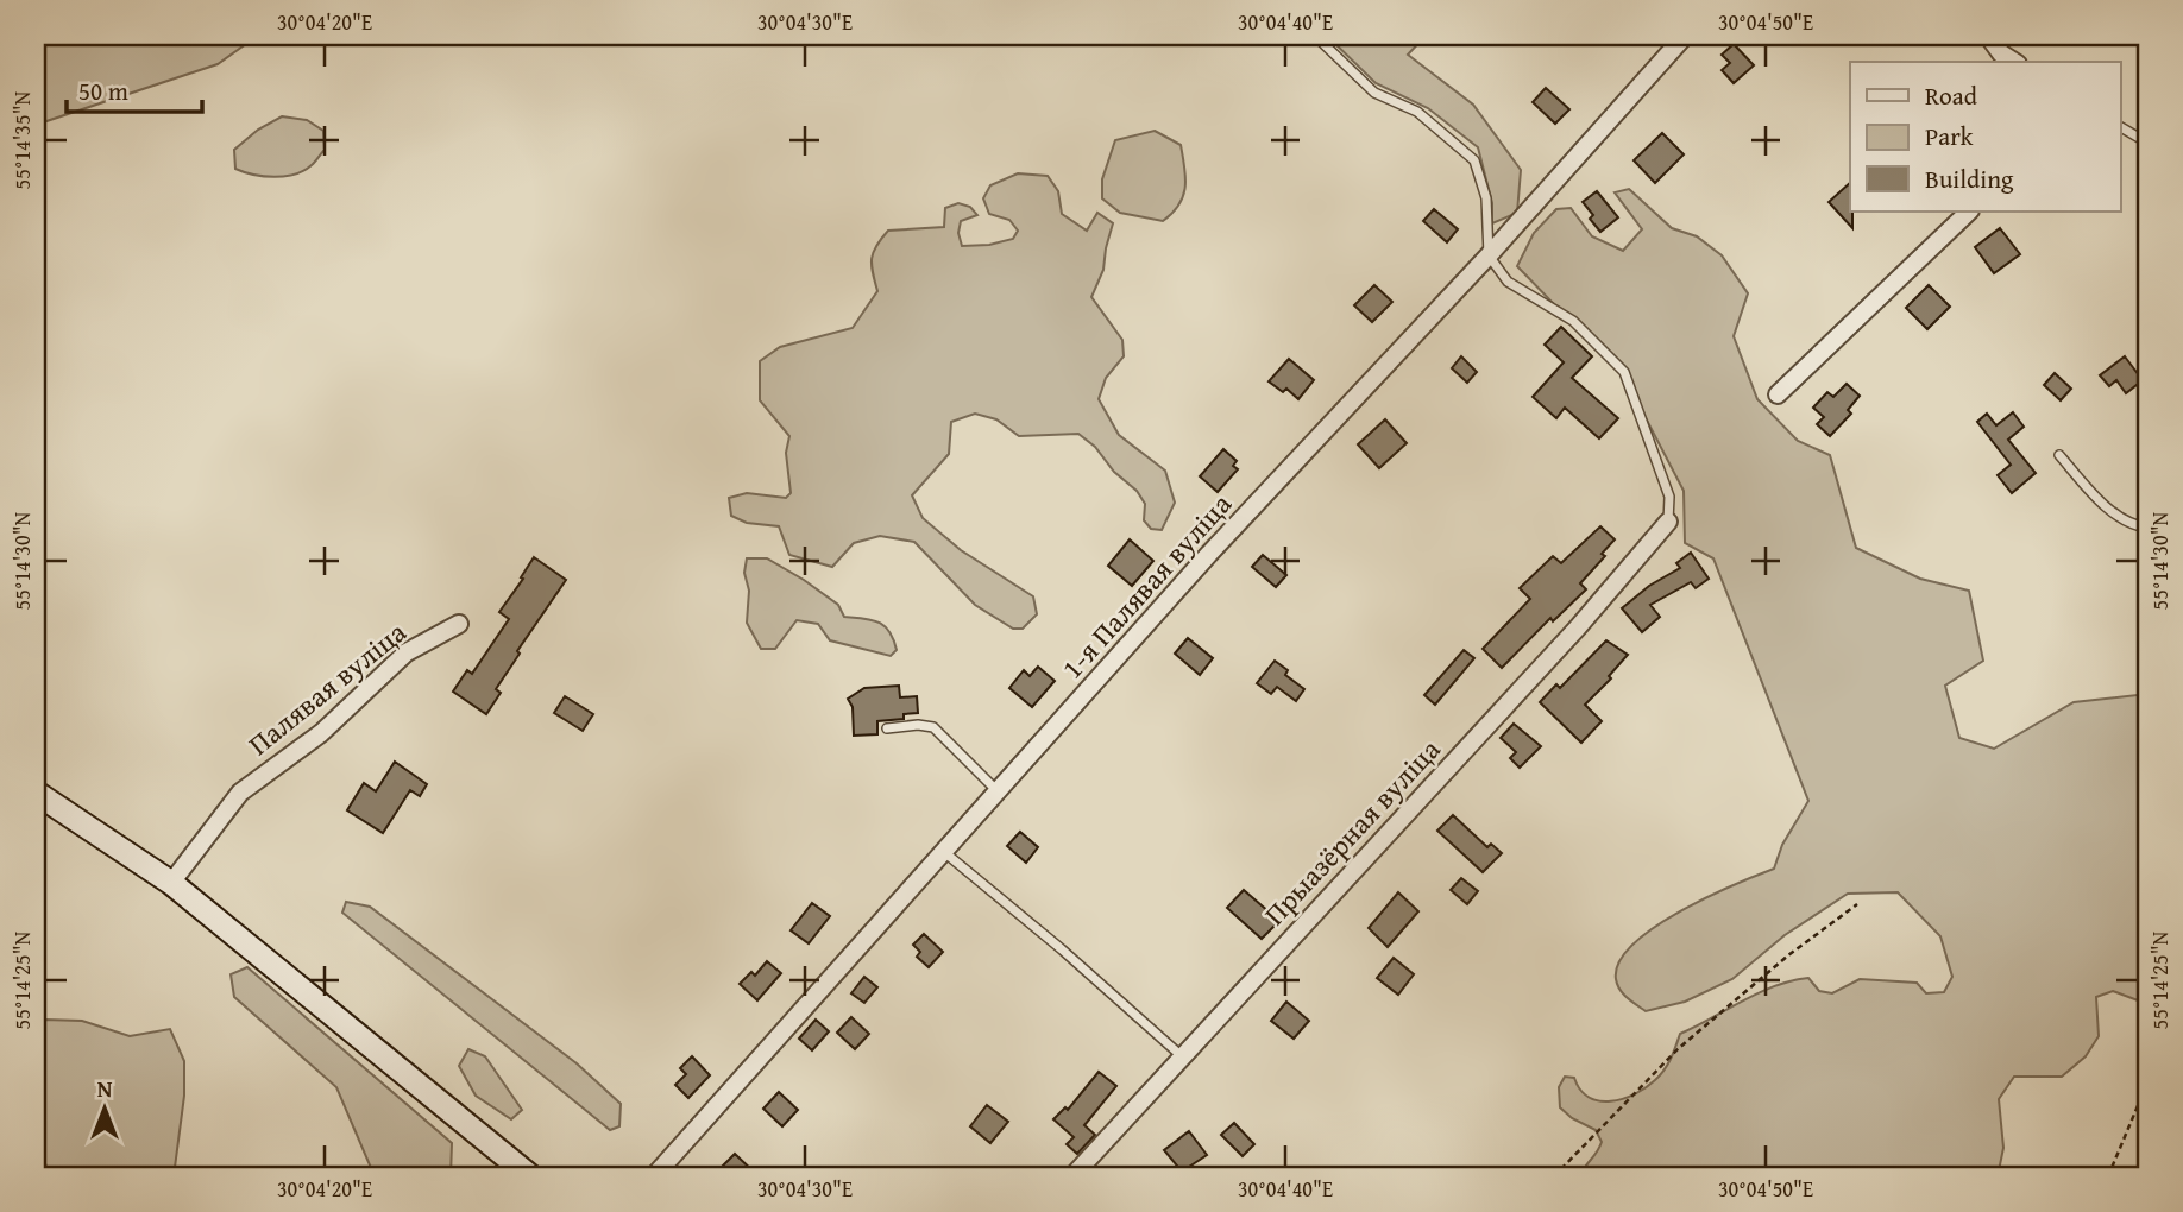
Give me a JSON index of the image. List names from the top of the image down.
{
  "streets": {
    "street": ["1-я Палявая вуліца", "Палявая вуліца", "Прыазёрная вуліца"]
  },
  "legend": ["Road", "Park", "Building"],
  "scale_bar": "50 m",
  "north": "top",
  "coordinates": [
    "30°04'20\"E",
    "30°04'30\"E",
    "30°04'40\"E",
    "30°04'50\"E",
    "55°14'35\"N",
    "55°14'30\"N",
    "55°14'25\"N"
  ]
}
